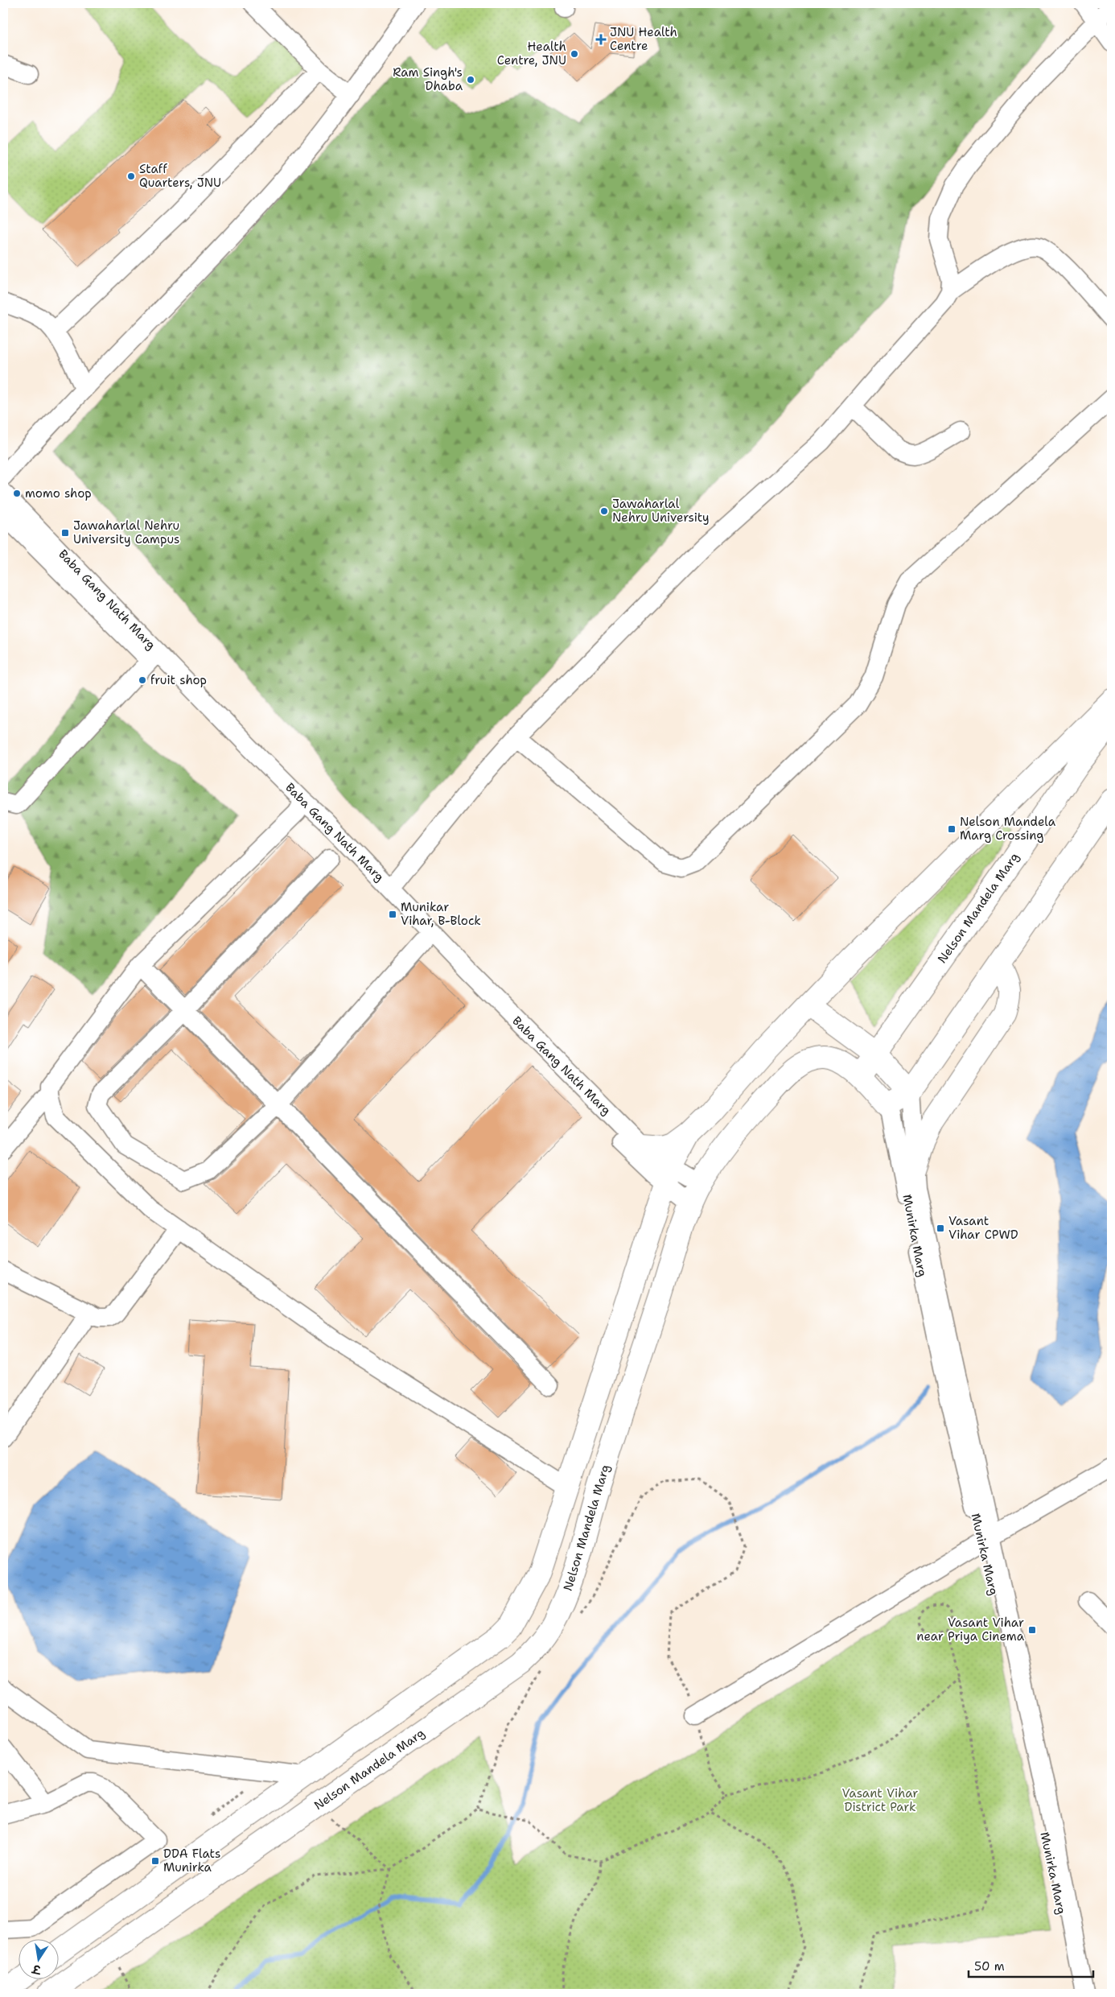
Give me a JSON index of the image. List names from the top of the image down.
{
  "streets": {
    "main road": ["Nelson Mandela Marg"],
    "street": ["Baba Gang Nath Marg", "Munirka Marg"]
  },
  "crossings": [
    ["Nelson Mandela Marg", "Munirka Marg"]
  ],
  "parks": ["Vasant Vihar District Park"],
  "places": {
    "health": ["JNU Health Centre"],
    "other": [
      "Health Centre, JNU",
      "Ram Singh's Dhaba",
      "Staff Quarters, JNU",
      "momo shop",
      "Jawaharlal Nehru University",
      "fruit shop"
    ],
    "transit": [
      "Jawaharlal Nehru University Campus",
      "Nelson Mandela Marg Crossing",
      "Munikar Vihar, B-Block",
      "Vasant Vihar CPWD",
      "Vasant Vihar near Priya Cinema",
      "DDA Flats Munirka"
    ]
  },
  "scale_bar": "50 m",
  "north": "bottom"
}
